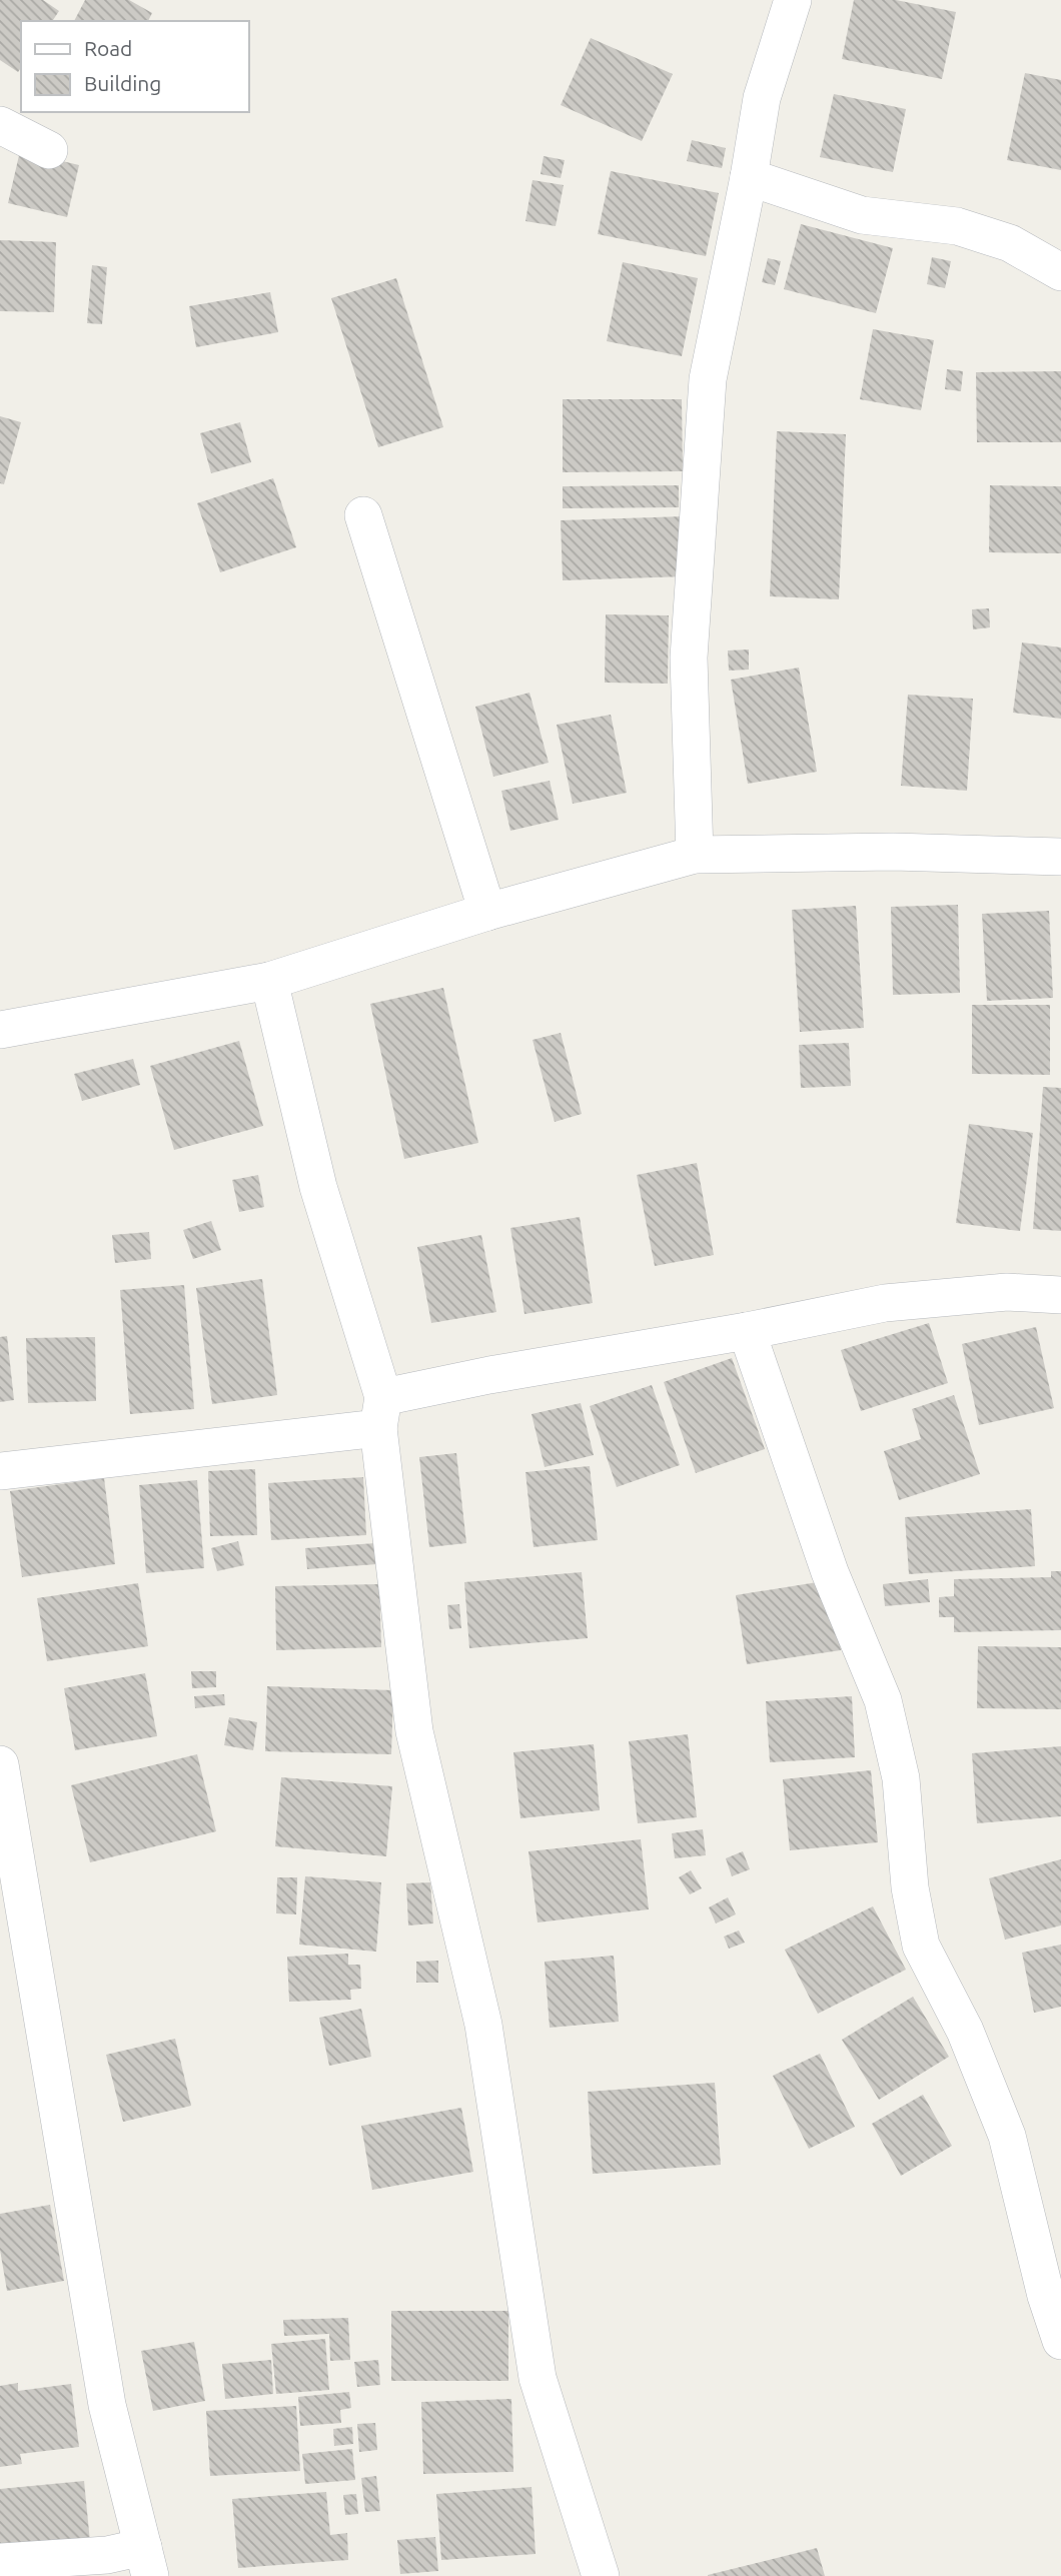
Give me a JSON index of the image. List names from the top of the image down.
{
  "legend": ["Road", "Building"]
}
